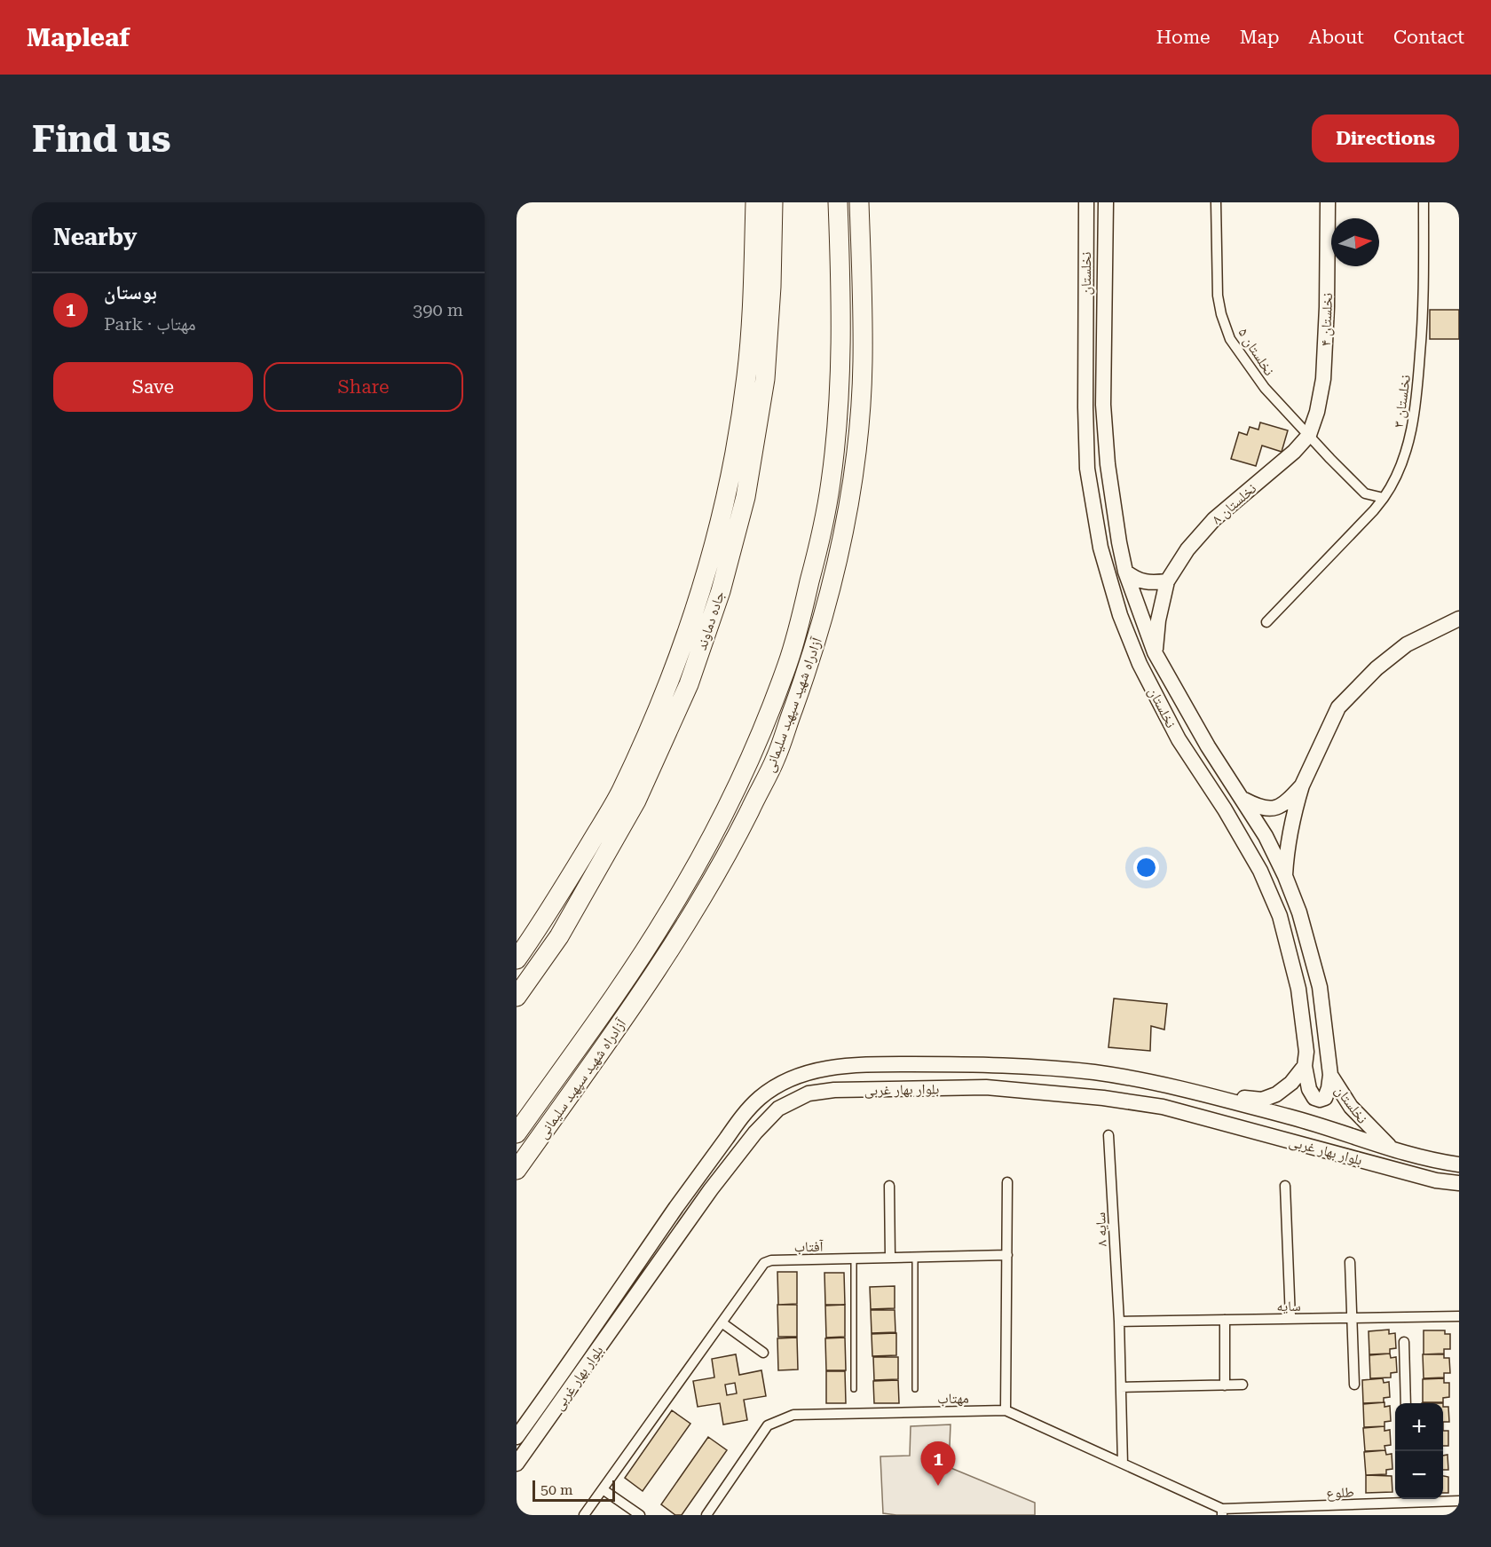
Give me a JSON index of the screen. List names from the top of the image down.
{
  "streets": {
    "highway": ["جاده دماوند", "آزادراه شهید سپهبد سلیمانی"],
    "street": [
      "نخلستان",
      "نخلستان ۴",
      "نخلستان ۵",
      "نخلستان ۳",
      "نخلستان ۸",
      "بلوار بهار غربی",
      "سایه ۸",
      "آفتاب",
      "سایه",
      "مهتاب",
      "طلوع"
    ]
  },
  "crossings": [
    ["نخلستان", "نخلستان ۸"],
    ["نخلستان", "بلوار بهار غربی"],
    ["نخلستان ۴", "نخلستان ۵"],
    ["نخلستان ۴", "نخلستان ۸"],
    ["نخلستان ۵", "نخلستان ۸"],
    ["سایه ۸", "سایه"],
    ["سایه ۸", "مهتاب"],
    ["مهتاب", "طلوع"]
  ],
  "scale_bar": "50 m",
  "north": "right",
  "page": {
    "header": "Mapleaf",
    "nav": [
      "Home",
      "Map",
      "About",
      "Contact"
    ],
    "buttons": [
      "Directions",
      ["Save", "Share"]
    ],
    "title": "Find us",
    "heading": "Nearby",
    "list": [
      {
        "mark": "1",
        "name": "بوستان",
        "note": "Park · مهتاب",
        "value": "390 m"
      }
    ],
    "map_buttons": ["+", "−"],
    "pins": "1",
    "scale": "50 m"
  }
}
